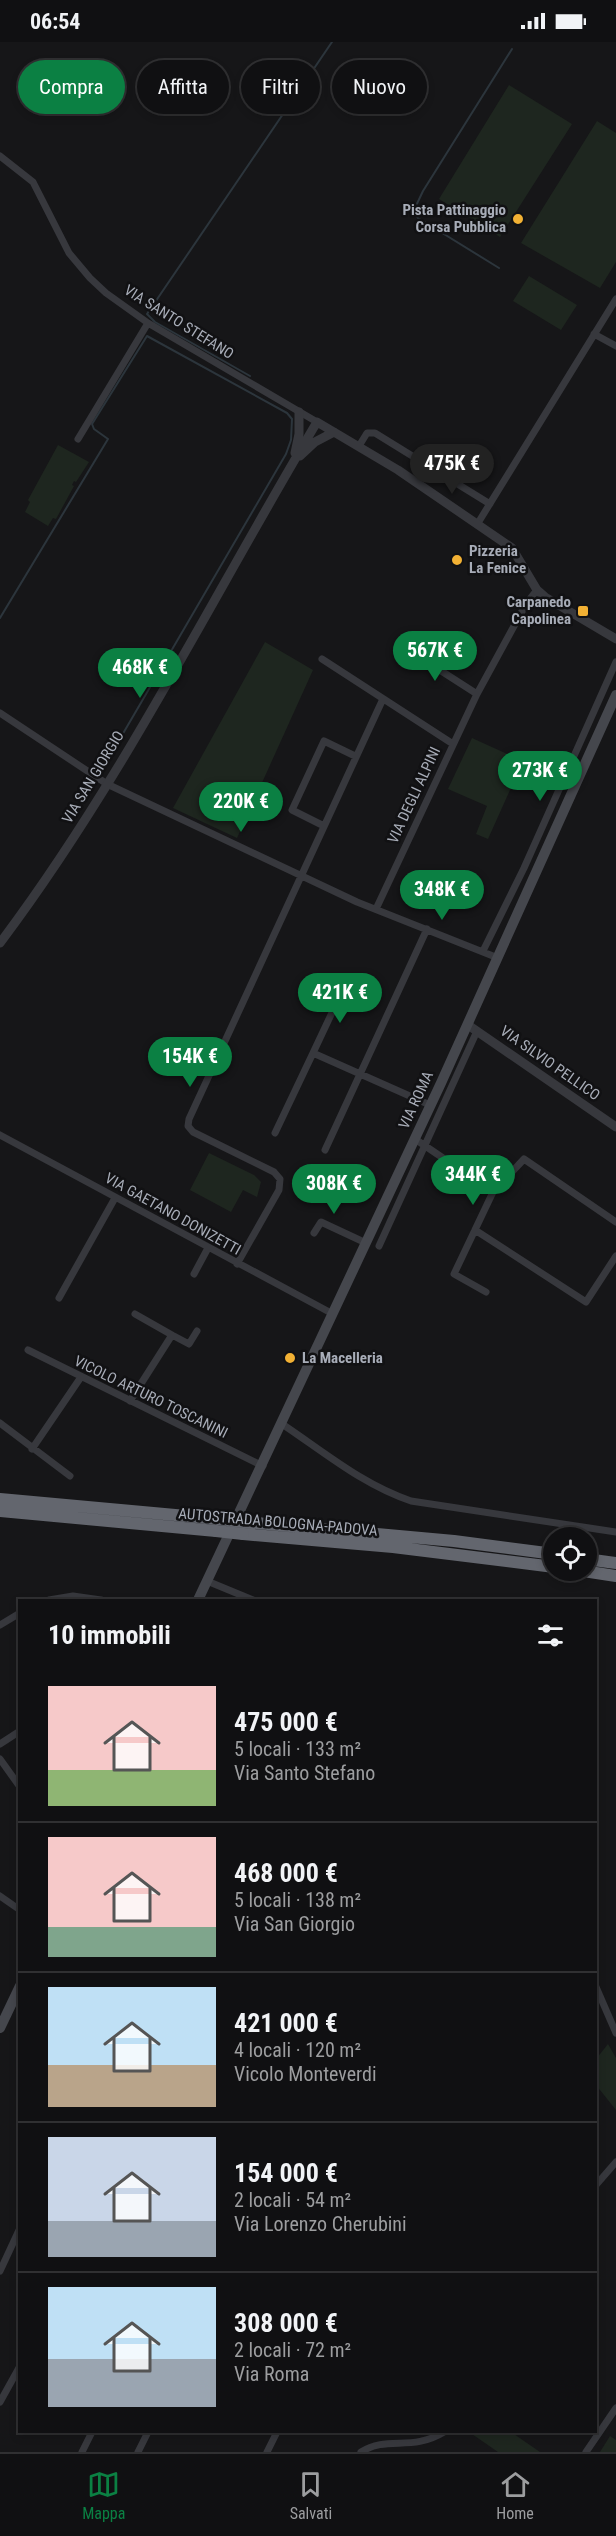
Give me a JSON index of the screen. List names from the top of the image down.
{
  "streets": {
    "highway": ["AUTOSTRADA BOLOGNA-PADOVA"],
    "main road": ["VIA ROMA"],
    "street": [
      "VIA SANTO STEFANO",
      "VIA SAN GIORGIO",
      "VIA DEGLI ALPINI",
      "VIA SILVIO PELLICO",
      "VIA GAETANO DONIZETTI",
      "VICOLO ARTURO TOSCANINI"
    ]
  },
  "crossings": [
    ["VIA SANTO STEFANO", "VIA SAN GIORGIO"],
    ["VIA SANTO STEFANO", "VIA DEGLI ALPINI"],
    ["VIA SILVIO PELLICO", "VIA ROMA"],
    ["VIA ROMA", "VIA GAETANO DONIZETTI"],
    ["VIA ROMA", "VICOLO ARTURO TOSCANINI"]
  ],
  "places": {
    "other": ["Pista Pattinaggio Corsa Pubblica", "Pizzeria La Fenice", "La Macelleria"],
    "transit": ["Carpanedo Capolinea"]
  },
  "page": {
    "status": "06:54",
    "chip": [
      "Compra",
      "Affitta",
      "Filtri",
      "Nuovo"
    ],
    "price": [
      "475K €",
      "567K €",
      "468K €",
      "273K €",
      "220K €",
      "348K €",
      "421K €",
      "154K €",
      "344K €",
      "308K €"
    ],
    "heading": "10 immobili",
    "list": [
      {
        "name": "475 000 €",
        "note": "5 locali · 133 m² · Via Santo Stefano"
      },
      {
        "name": "468 000 €",
        "note": "5 locali · 138 m² · Via San Giorgio"
      },
      {
        "name": "421 000 €",
        "note": "4 locali · 120 m² · Vicolo Monteverdi"
      },
      {
        "name": "154 000 €",
        "note": "2 locali · 54 m² · Via Lorenzo Cherubini"
      },
      {
        "name": "308 000 €",
        "note": "2 locali · 72 m² · Via Roma"
      }
    ],
    "tabs": ["Mappa", "Salvati", "Home"]
  }
}
